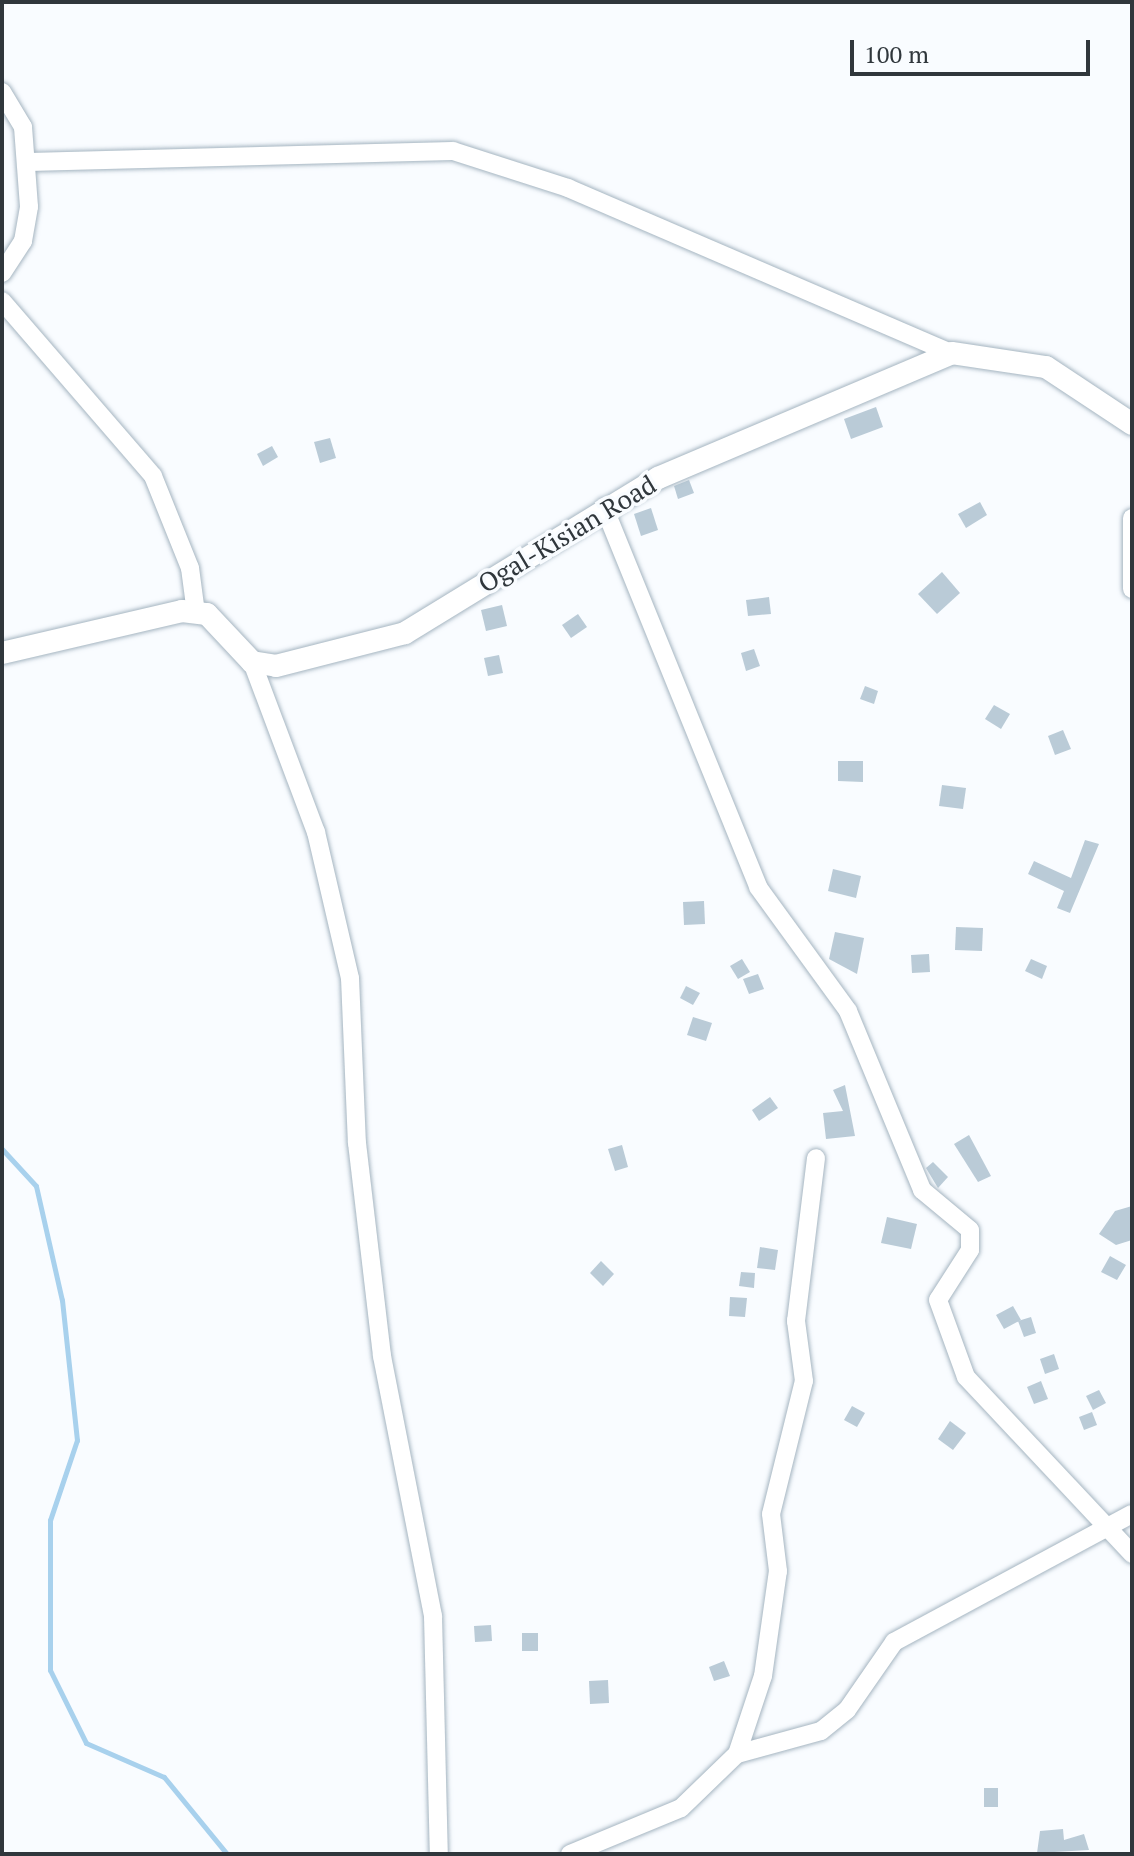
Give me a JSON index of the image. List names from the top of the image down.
{
  "streets": {
    "main road": ["Ogal-Kisian Road"]
  },
  "scale_bar": "100 m"
}
